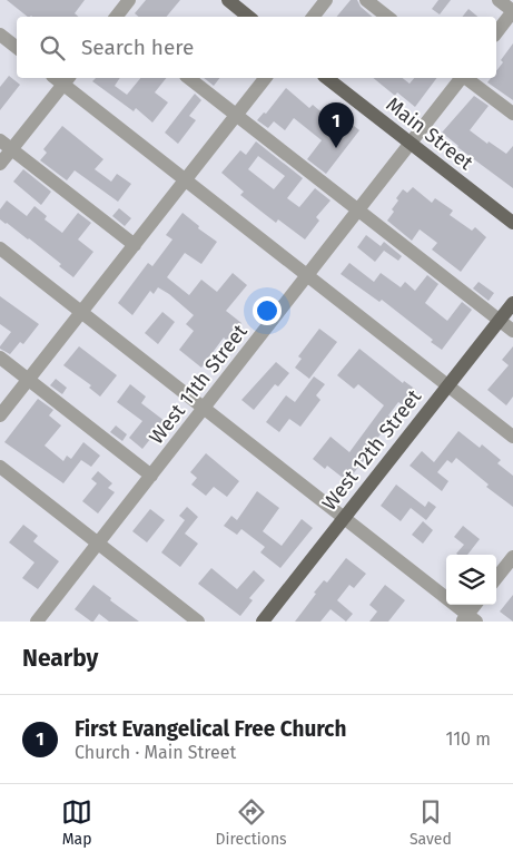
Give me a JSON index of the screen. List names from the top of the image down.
{
  "streets": {
    "main road": ["Main Street", "West 12th Street"],
    "street": ["West 11th Street"]
  },
  "crossings": [
    ["Main Street", "West 11th Street"]
  ],
  "page": {
    "search": "Search here",
    "pins": "1",
    "heading": "Nearby",
    "list": [
      {
        "mark": "1",
        "name": "First Evangelical Free Church",
        "note": "Church · Main Street",
        "value": "110 m"
      }
    ],
    "nav": ["Map", "Directions", "Saved"]
  }
}
